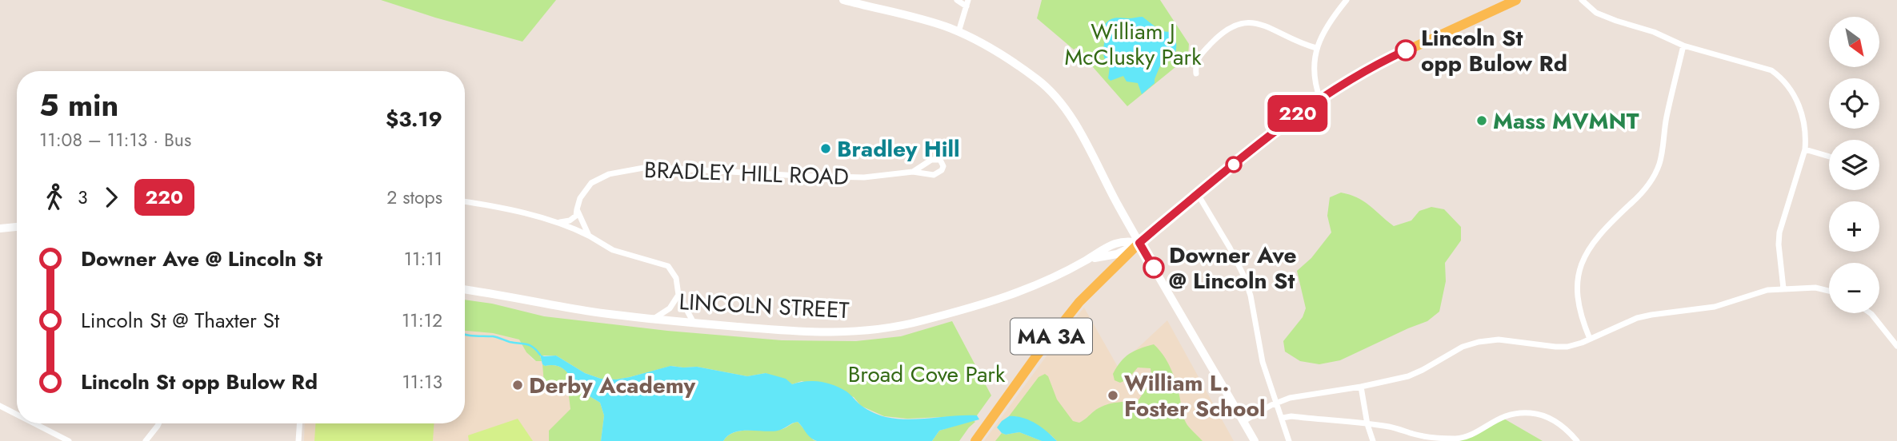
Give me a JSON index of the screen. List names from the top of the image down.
{
  "streets": {
    "main road": ["LINCOLN STREET", "MA 3A"],
    "street": ["BRADLEY HILL ROAD"]
  },
  "crossings": [
    ["LINCOLN STREET", "MA 3A"]
  ],
  "parks": ["William J McClusky Park", "Broad Cove Park"],
  "places": [
    "Lincoln St opp Bulow Rd",
    "Mass MVMNT",
    "Bradley Hill",
    "Downer Ave @ Lincoln St",
    "Derby Academy",
    "William L. Foster School"
  ],
  "lines": ["bus line 220"],
  "north": "bottom right",
  "page": {
    "on_map": "220",
    "map_buttons": ["+", "−"],
    "heading": ["5 min", "11:08 – 11:13 · Bus", "$3.19"],
    "legs": ["3", "220", "2 stops"],
    "list": [
      {
        "name": "Downer Ave @ Lincoln St",
        "value": "11:11"
      },
      {
        "name": "Lincoln St @ Thaxter St",
        "value": "11:12"
      },
      {
        "name": "Lincoln St opp Bulow Rd",
        "value": "11:13"
      }
    ]
  }
}
